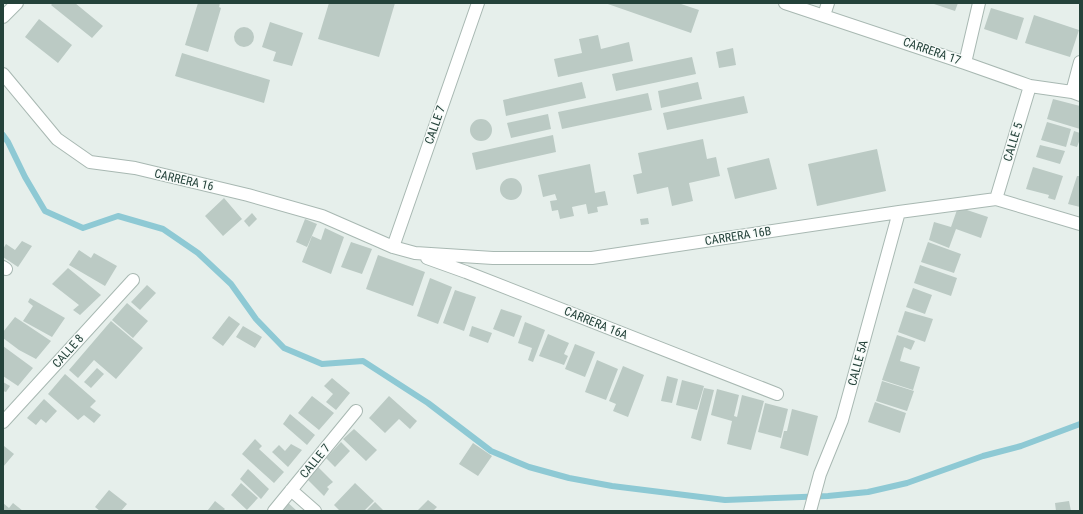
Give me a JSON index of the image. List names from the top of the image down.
{
  "streets": {
    "street": [
      "CARRERA 17",
      "CALLE 7",
      "CALLE 5",
      "CARRERA 16",
      "CARRERA 16B",
      "CARRERA 16A",
      "CALLE 8",
      "CALLE 5A"
    ]
  },
  "crossings": [
    ["CARRERA 17", "CALLE 5"],
    ["CALLE 7", "CARRERA 16"],
    ["CALLE 7", "CARRERA 16B"],
    ["CALLE 5", "CARRERA 16B"],
    ["CARRERA 16", "CARRERA 16B"],
    ["CARRERA 16B", "CARRERA 16A"],
    ["CARRERA 16B", "CALLE 5A"]
  ]
}
